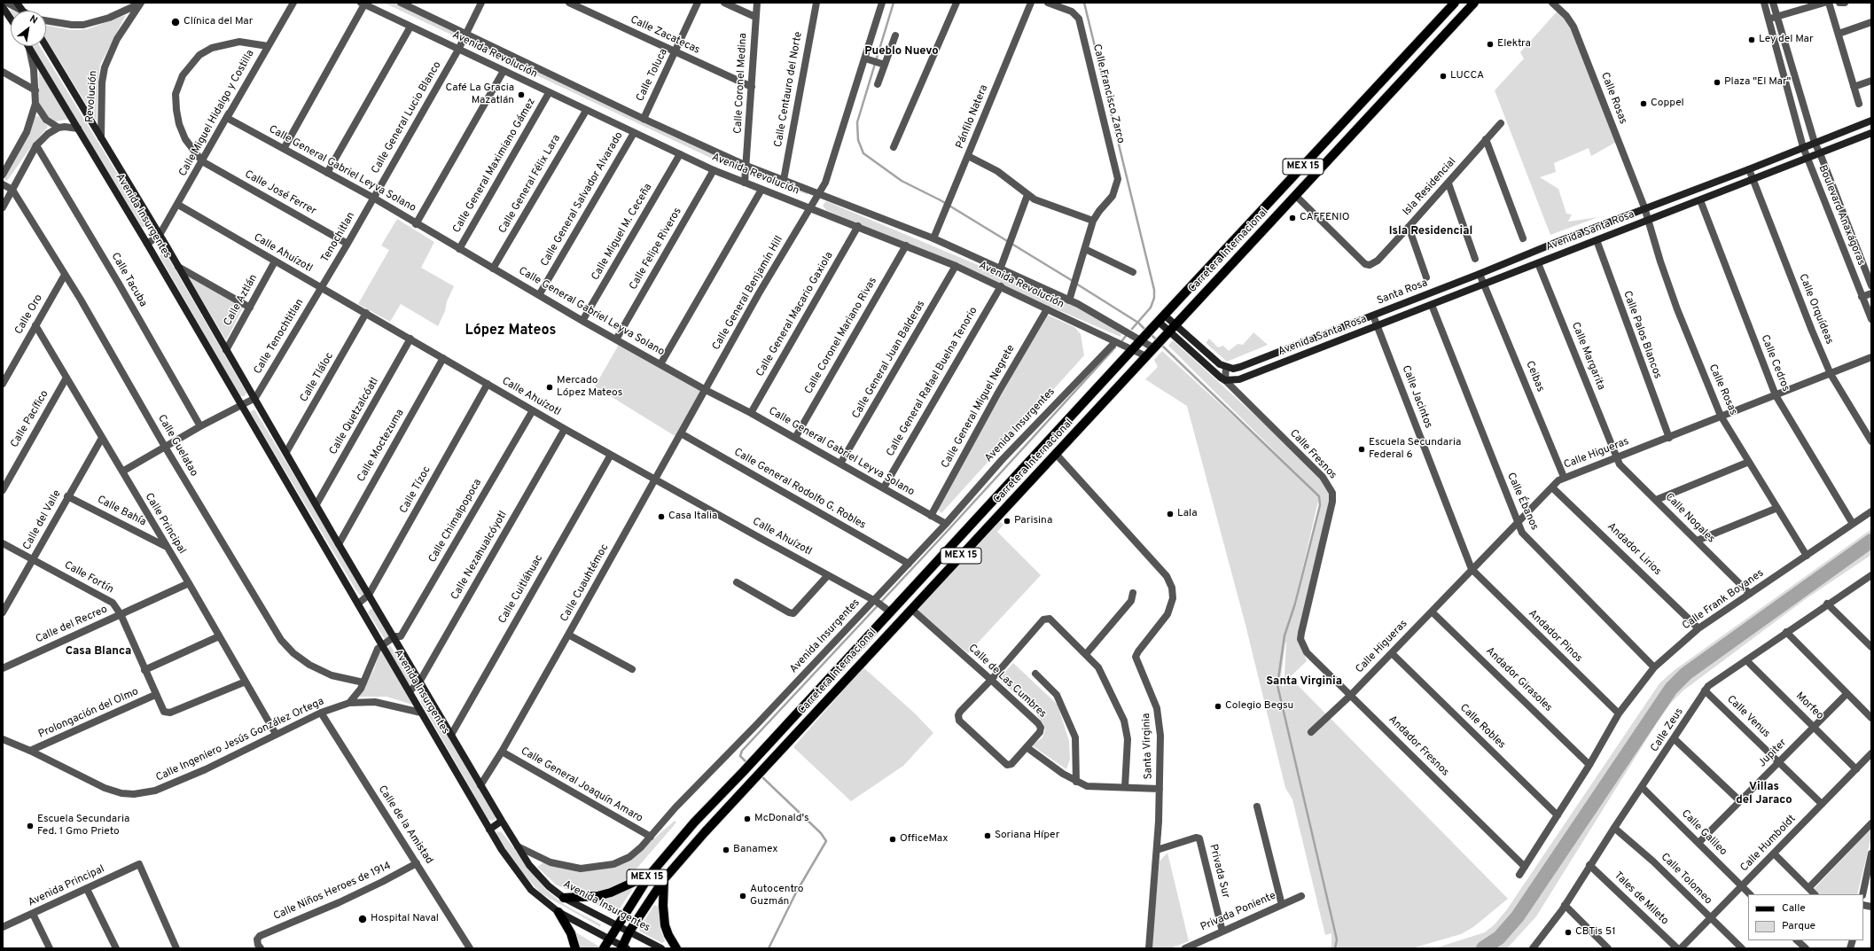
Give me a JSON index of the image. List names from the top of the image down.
{
  "streets": {
    "main road": [
      "MEX 15",
      "Avenida Insurgentes",
      "Avenida Santa Rosa",
      "Carretera Internacional",
      "Santa Rosa"
    ],
    "street": [
      "Calle Zacatecas",
      "Avenida Revolución",
      "Calle Toluca",
      "Calle Coronel Medina",
      "Calle Centauro del Norte",
      "Calle Francisco Zarco",
      "Revolución",
      "Calle Rosas",
      "Calle Miguel Hidalgo y Costilla",
      "Pánfilo Natera",
      "Calle General Lucio Blanco",
      "Calle General Maximiano Gámez",
      "Calle General Gabriel Leyva Solano",
      "Calle General Félix Lara",
      "Isla Residencial",
      "Calle José Ferrer",
      "Calle General Salvador Alvarado",
      "Boulevard Anaxágoras",
      "Calle Miguel M. Ceceña",
      "Tenochitlan",
      "Calle Felipe Riveros",
      "Calle Ahuízotl",
      "Calle Tacuba",
      "Calle General Benjamín Hill",
      "Calle Aztlán",
      "Calle Orquídeas",
      "Calle Oro",
      "Calle General Macario Gaxiola",
      "Calle Palos Blancos",
      "Calle Coronel Mariano Rivas",
      "Calle Tenochtitlan",
      "Calle Margarita",
      "Calle General Juan Balderas",
      "Calle Cedros",
      "Ceibas",
      "Calle Tláloc",
      "Calle General Rafael Buelna Tenorio",
      "Calle Jacintos",
      "Calle General Miguel Negrete",
      "Calle Quetzalcóatl",
      "Calle Pacífico",
      "Calle Guelatao",
      "Calle Moctezuma",
      "Calle Higueras",
      "Calle Fresnos",
      "Calle General Rodolfo G. Robles",
      "Calle Tízoc",
      "Calle Ébanos",
      "Calle Bahía",
      "Calle Nogales",
      "Calle del Valle",
      "Calle Chimalpopoca",
      "Calle Principal",
      "Andador Lirios",
      "Calle Nezahualcóyotl",
      "Calle Fortín",
      "Calle Cuauhtémoc",
      "Calle Cuitláhuac",
      "Calle Frank Boyanes",
      "Calle del Recreo",
      "Andador Pinos",
      "Andador Girasoles",
      "Calle de Las Cumbres",
      "Morfeo",
      "Prolongación del Olmo",
      "Calle Venus",
      "Calle Robles",
      "Calle Zeus",
      "Calle Ingeniero Jesús González Ortega",
      "Santa Virginia",
      "Andador Fresnos",
      "Jupiter",
      "Calle General Joaquín Amaro",
      "Calle de la Amistad",
      "Calle Galileo",
      "Calle Humboldt",
      "Privada Sur",
      "Calle Tolomeo",
      "Avenida Principal",
      "Calle Niños Heroes de 1914",
      "Tales de Mileto",
      "Privada Poniente"
    ]
  },
  "crossings": [
    ["Calle Zacatecas", "Calle Toluca"],
    ["Calle Zacatecas", "Calle Coronel Medina"],
    ["Avenida Revolución", "Calle Toluca"],
    ["Avenida Revolución", "Calle Coronel Medina"],
    ["Avenida Revolución", "Calle Centauro del Norte"],
    ["Avenida Revolución", "Pánfilo Natera"],
    ["Avenida Revolución", "Calle General Lucio Blanco"],
    ["Avenida Revolución", "Calle General Maximiano Gámez"],
    ["Avenida Revolución", "Calle General Félix Lara"],
    ["Avenida Revolución", "Calle General Salvador Alvarado"],
    ["Avenida Revolución", "Avenida Insurgentes"],
    ["Avenida Revolución", "Calle Miguel M. Ceceña"],
    ["Avenida Revolución", "Calle Felipe Riveros"],
    ["Avenida Revolución", "Carretera Internacional"],
    ["Avenida Revolución", "Calle General Benjamín Hill"],
    ["Avenida Revolución", "Calle General Macario Gaxiola"],
    ["Avenida Revolución", "Calle Coronel Mariano Rivas"],
    ["Avenida Revolución", "Calle General Juan Balderas"],
    ["Avenida Revolución", "Calle General Rafael Buelna Tenorio"],
    ["Avenida Revolución", "Calle General Miguel Negrete"],
    ["Revolución", "Avenida Insurgentes"],
    ["Calle Rosas", "Avenida Santa Rosa"],
    ["Calle Rosas", "Santa Rosa"],
    ["Calle Rosas", "Calle Higueras"],
    ["Calle Rosas", "Calle Frank Boyanes"],
    ["Calle Miguel Hidalgo y Costilla", "Calle General Gabriel Leyva Solano"],
    ["Calle Miguel Hidalgo y Costilla", "Calle José Ferrer"],
    ["Calle Miguel Hidalgo y Costilla", "Avenida Insurgentes"],
    ["Calle Miguel Hidalgo y Costilla", "Calle Ahuízotl"],
    ["Calle General Lucio Blanco", "Calle General Gabriel Leyva Solano"],
    ["Calle General Lucio Blanco", "Tenochitlan"],
    ["Calle General Maximiano Gámez", "Calle General Gabriel Leyva Solano"],
    ["MEX 15", "Avenida Insurgentes"],
    ["MEX 15", "Carretera Internacional"],
    ["Calle General Gabriel Leyva Solano", "Calle General Félix Lara"],
    ["Calle General Gabriel Leyva Solano", "Calle General Salvador Alvarado"],
    ["Calle General Gabriel Leyva Solano", "Avenida Insurgentes"],
    ["Calle General Gabriel Leyva Solano", "Calle Miguel M. Ceceña"],
    ["Calle General Gabriel Leyva Solano", "Tenochitlan"],
    ["Calle General Gabriel Leyva Solano", "Calle Felipe Riveros"],
    ["Calle General Gabriel Leyva Solano", "Calle General Benjamín Hill"],
    ["Calle General Gabriel Leyva Solano", "Calle General Macario Gaxiola"],
    ["Calle General Gabriel Leyva Solano", "Calle Coronel Mariano Rivas"],
    ["Calle General Gabriel Leyva Solano", "Calle General Juan Balderas"],
    ["Calle General Gabriel Leyva Solano", "Calle General Rafael Buelna Tenorio"],
    ["Calle General Gabriel Leyva Solano", "Calle General Miguel Negrete"],
    ["Calle General Gabriel Leyva Solano", "Calle Cuauhtémoc"],
    ["Isla Residencial", "Carretera Internacional"],
    ["Calle José Ferrer", "Tenochitlan"],
    ["Boulevard Anaxágoras", "Avenida Santa Rosa"],
    ["Avenida Insurgentes", "Carretera Internacional"],
    ["Avenida Insurgentes", "Calle Ahuízotl"],
    ["Avenida Insurgentes", "Calle Aztlán"],
    ["Avenida Insurgentes", "Calle Tenochtitlan"],
    ["Avenida Insurgentes", "Calle Tláloc"],
    ["Avenida Insurgentes", "Calle Quetzalcóatl"],
    ["Avenida Insurgentes", "Calle Moctezuma"],
    ["Avenida Insurgentes", "Calle General Rodolfo G. Robles"],
    ["Avenida Insurgentes", "Calle Tízoc"],
    ["Avenida Insurgentes", "Calle Chimalpopoca"],
    ["Avenida Insurgentes", "Calle Nezahualcóyotl"],
    ["Avenida Insurgentes", "Calle Cuauhtémoc"],
    ["Avenida Insurgentes", "Calle Cuitláhuac"],
    ["Avenida Insurgentes", "Calle Ingeniero Jesús González Ortega"],
    ["Avenida Insurgentes", "Calle General Joaquín Amaro"],
    ["Avenida Santa Rosa", "Santa Rosa"],
    ["Avenida Santa Rosa", "Calle Orquídeas"],
    ["Avenida Santa Rosa", "Calle Palos Blancos"],
    ["Avenida Santa Rosa", "Calle Margarita"],
    ["Avenida Santa Rosa", "Calle Cedros"],
    ["Avenida Santa Rosa", "Ceibas"],
    ["Avenida Santa Rosa", "Calle Jacintos"],
    ["Avenida Santa Rosa", "Calle Fresnos"],
    ["Avenida Santa Rosa", "Calle Ébanos"],
    ["Tenochitlan", "Calle Ahuízotl"],
    ["Tenochitlan", "Calle Tenochtitlan"],
    ["Carretera Internacional", "Calle Ahuízotl"],
    ["Carretera Internacional", "Calle de Las Cumbres"],
    ["Carretera Internacional", "Santa Virginia"],
    ["Calle Ahuízotl", "Calle Aztlán"],
    ["Calle Ahuízotl", "Calle Tenochtitlan"],
    ["Calle Ahuízotl", "Calle Tláloc"],
    ["Calle Ahuízotl", "Calle Quetzalcóatl"],
    ["Calle Ahuízotl", "Calle Moctezuma"],
    ["Calle Ahuízotl", "Calle Tízoc"],
    ["Calle Ahuízotl", "Calle Chimalpopoca"],
    ["Calle Ahuízotl", "Calle Nezahualcóyotl"],
    ["Calle Ahuízotl", "Calle Cuauhtémoc"],
    ["Calle Ahuízotl", "Calle Cuitláhuac"],
    ["Santa Rosa", "Ceibas"],
    ["Santa Rosa", "Calle Jacintos"],
    ["Calle General Benjamín Hill", "Calle Cuauhtémoc"],
    ["Calle Orquídeas", "Calle Higueras"],
    ["Calle Oro", "Calle Guelatao"],
    ["Calle Oro", "Calle Principal"],
    ["Calle Palos Blancos", "Calle Higueras"],
    ["Calle Margarita", "Calle Higueras"],
    ["Calle Margarita", "Calle Nogales"],
    ["Calle Cedros", "Calle Higueras"],
    ["Calle Cedros", "Calle Frank Boyanes"],
    ["Ceibas", "Calle Higueras"],
    ["Calle Jacintos", "Calle Higueras"],
    ["Calle Jacintos", "Andador Pinos"],
    ["Calle Pacífico", "Calle Principal"],
    ["Calle Higueras", "Calle Ébanos"],
    ["Calle Higueras", "Calle Nogales"],
    ["Calle Higueras", "Andador Lirios"],
    ["Calle Higueras", "Andador Girasoles"],
    ["Calle Higueras", "Calle Robles"],
    ["Calle Higueras", "Andador Fresnos"],
    ["Calle Fresnos", "Andador Fresnos"],
    ["Calle General Rodolfo G. Robles", "Calle Cuauhtémoc"],
    ["Calle Ébanos", "Calle Frank Boyanes"],
    ["Calle Bahía", "Calle del Valle"],
    ["Calle Bahía", "Calle Principal"],
    ["Calle Nogales", "Calle Frank Boyanes"],
    ["Calle del Valle", "Calle Principal"],
    ["Calle del Valle", "Calle Fortín"],
    ["Calle Principal", "Calle Fortín"],
    ["Calle Principal", "Calle del Recreo"],
    ["Calle Principal", "Calle Ingeniero Jesús González Ortega"],
    ["Andador Lirios", "Calle Frank Boyanes"],
    ["Calle Fortín", "Calle del Recreo"],
    ["Calle Fortín", "Prolongación del Olmo"],
    ["Calle Cuauhtémoc", "Calle General Joaquín Amaro"],
    ["Calle Frank Boyanes", "Andador Pinos"],
    ["Calle Frank Boyanes", "Andador Girasoles"],
    ["Calle Frank Boyanes", "Calle Robles"],
    ["Calle Frank Boyanes", "Andador Fresnos"],
    ["Morfeo", "Calle Zeus"],
    ["Morfeo", "Jupiter"],
    ["Morfeo", "Calle Humboldt"],
    ["Prolongación del Olmo", "Calle Ingeniero Jesús González Ortega"],
    ["Calle Venus", "Calle Zeus"],
    ["Calle Venus", "Jupiter"],
    ["Calle Venus", "Calle Humboldt"],
    ["Calle Zeus", "Calle Galileo"],
    ["Calle Zeus", "Calle Tolomeo"],
    ["Calle Zeus", "Tales de Mileto"],
    ["Calle Ingeniero Jesús González Ortega", "Calle de la Amistad"],
    ["Santa Virginia", "Privada Sur"],
    ["Jupiter", "Calle Galileo"],
    ["Calle de la Amistad", "Calle Niños Heroes de 1914"],
    ["Calle Galileo", "Calle Humboldt"],
    ["Calle Humboldt", "Calle Tolomeo"],
    ["Privada Sur", "Privada Poniente"]
  ],
  "districts": [
    "Pueblo Nuevo",
    "Isla Residencial",
    "López Mateos",
    "Casa Blanca",
    "Santa Virginia",
    "Villas del Jaraco"
  ],
  "places": [
    "Clínica del Mar",
    "Ley del Mar",
    "Elektra",
    "LUCCA",
    "Plaza \"El Mar\"",
    "Café La Gracia Mazatlán",
    "Coppel",
    "CAFFENIO",
    "Mercado López Mateos",
    "Escuela Secundaria Federal 6",
    "Lala",
    "Casa Italia",
    "Parisina",
    "Colegio Begsu",
    "McDonald's",
    "Escuela Secundaria Fed. 1 Gmo Prieto",
    "Soriana Híper",
    "OfficeMax",
    "Banamex",
    "Autocentro Guzmán",
    "Hospital Naval",
    "CBTis 51"
  ],
  "legend": ["Calle", "Parque"],
  "north": "top right"
}
